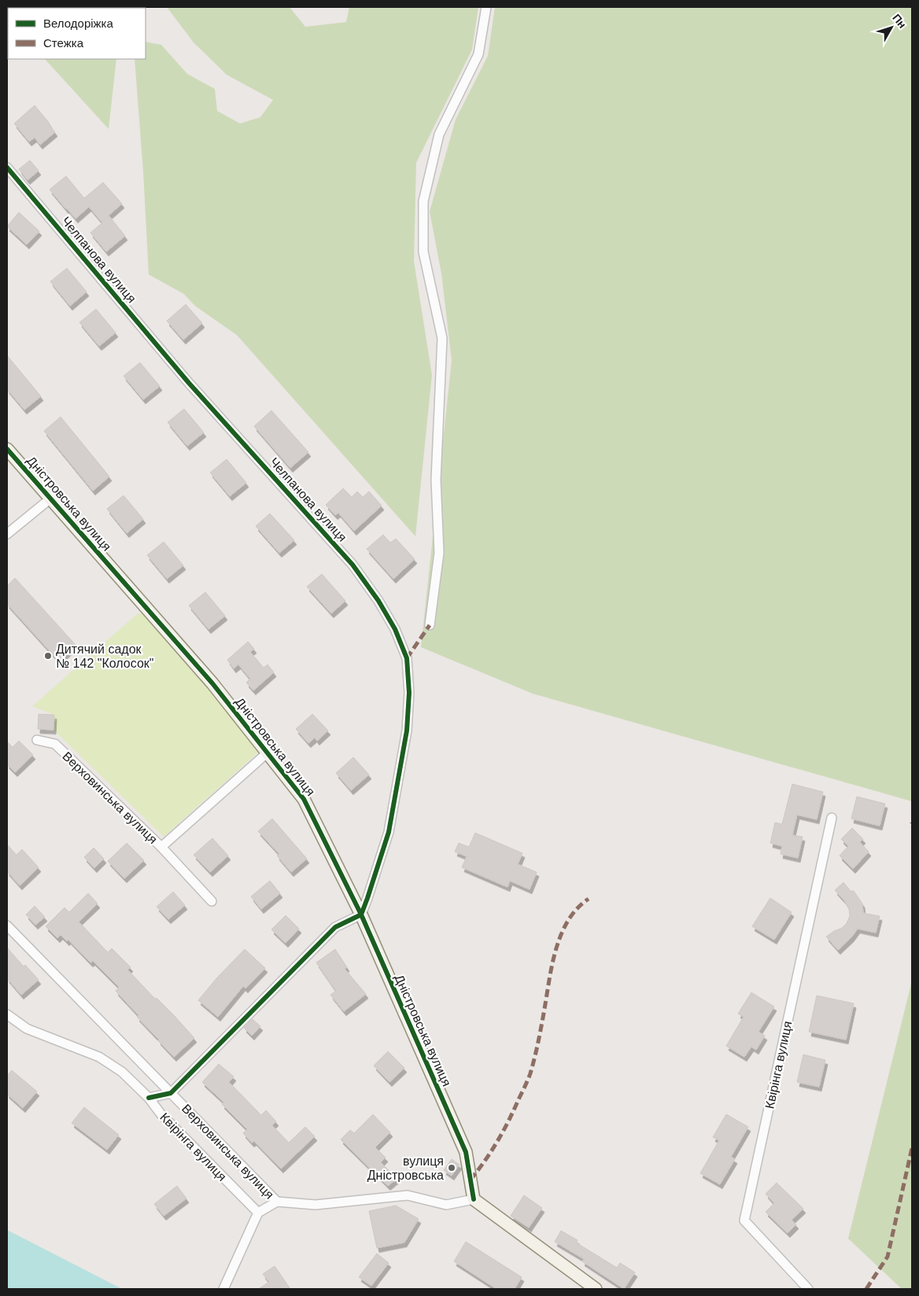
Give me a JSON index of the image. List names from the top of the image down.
{
  "streets": {
    "street": [
      "Челпанова вулиця",
      "Дністровська вулиця",
      "Верховинська вулиця",
      "Квірінга вулиця"
    ]
  },
  "crossings": [
    ["Челпанова вулиця", "Дністровська вулиця"],
    ["Дністровська вулиця", "Верховинська вулиця"]
  ],
  "places": ["Дитячий садок № 142 \"Колосок\"", "вулиця Дністровська"],
  "legend": ["Велодоріжка", "Стежка"],
  "north": "top right"
}
